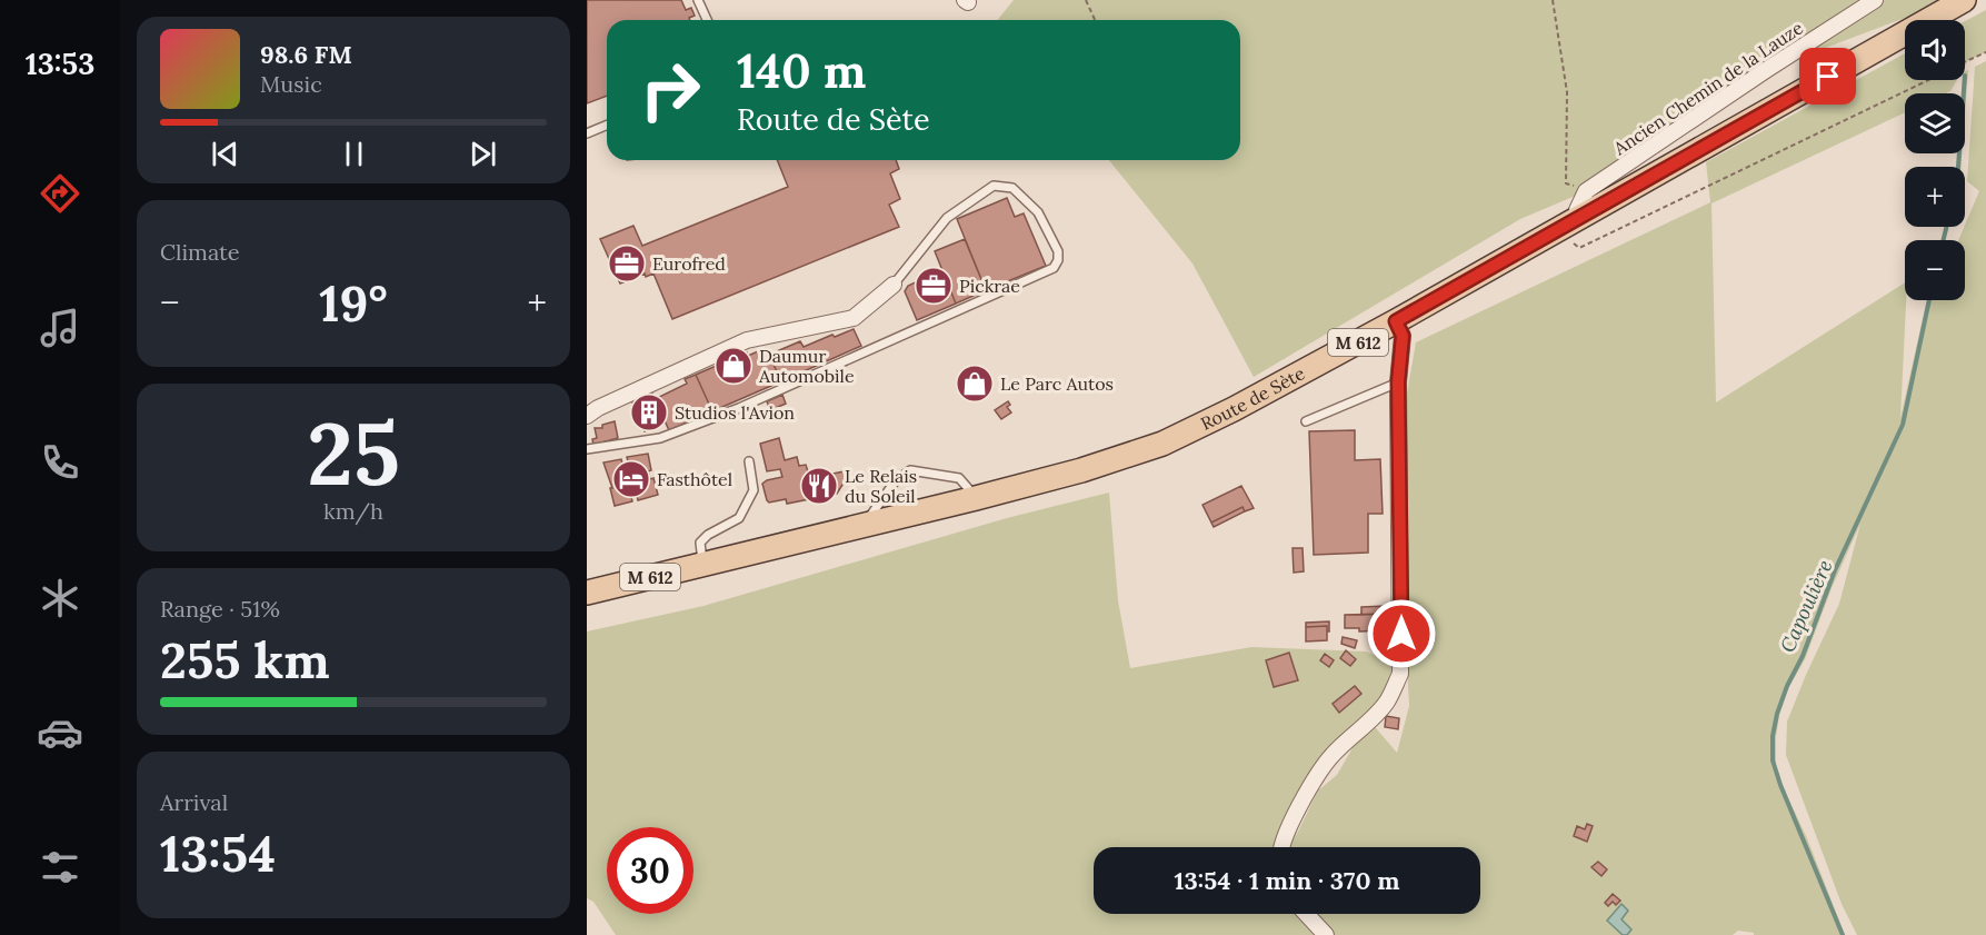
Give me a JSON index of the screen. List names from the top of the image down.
{
  "streets": {
    "main road": ["M 612", "Route de Sète"],
    "street": ["Ancien Chemin de la Lauze"]
  },
  "water": ["Capoulière"],
  "places": {
    "office": ["Eurofred", "Pickrae"],
    "shop": ["Daumur Automobile", "Le Parc Autos"],
    "building": ["Studios l'Avion"],
    "hotel": ["Fasthôtel"],
    "restaurant": ["Le Relais du Soleil"]
  },
  "page": {
    "tabs": "13:53",
    "map_buttons": ["+", "−"],
    "turn": ["140 m", "Route de Sète"],
    "song": ["98.6 FM", "Music"],
    "tile": [
      "Climate",
      ["25", "km/h"],
      ["Range · 51%", "255 km"],
      ["Arrival", "13:54"]
    ],
    "heat": ["−", "19°", "+"],
    "limit": "30",
    "trip": "13:54 · 1 min · 370 m"
  }
}
